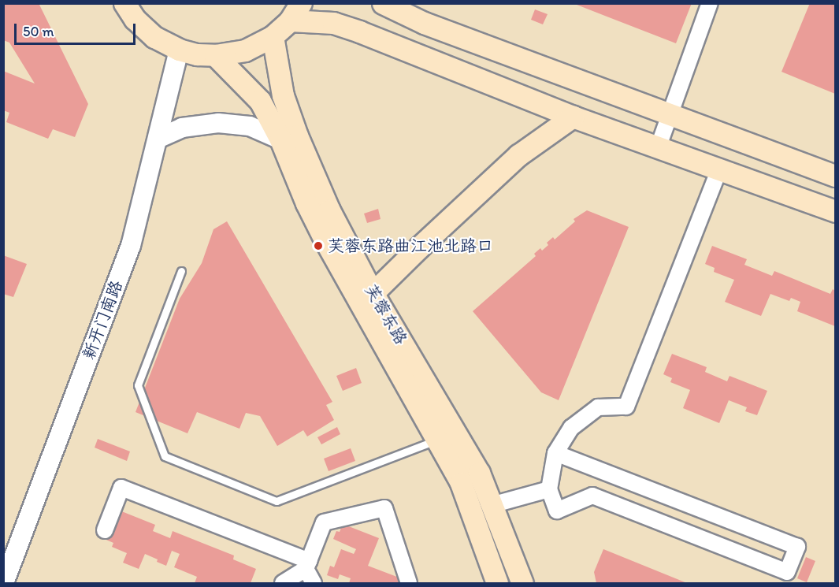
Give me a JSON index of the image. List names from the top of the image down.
{
  "streets": {
    "main road": ["芙蓉东路"],
    "street": ["新开门南路"]
  },
  "places": ["芙蓉东路曲江池北路口"],
  "scale_bar": "50 m"
}
